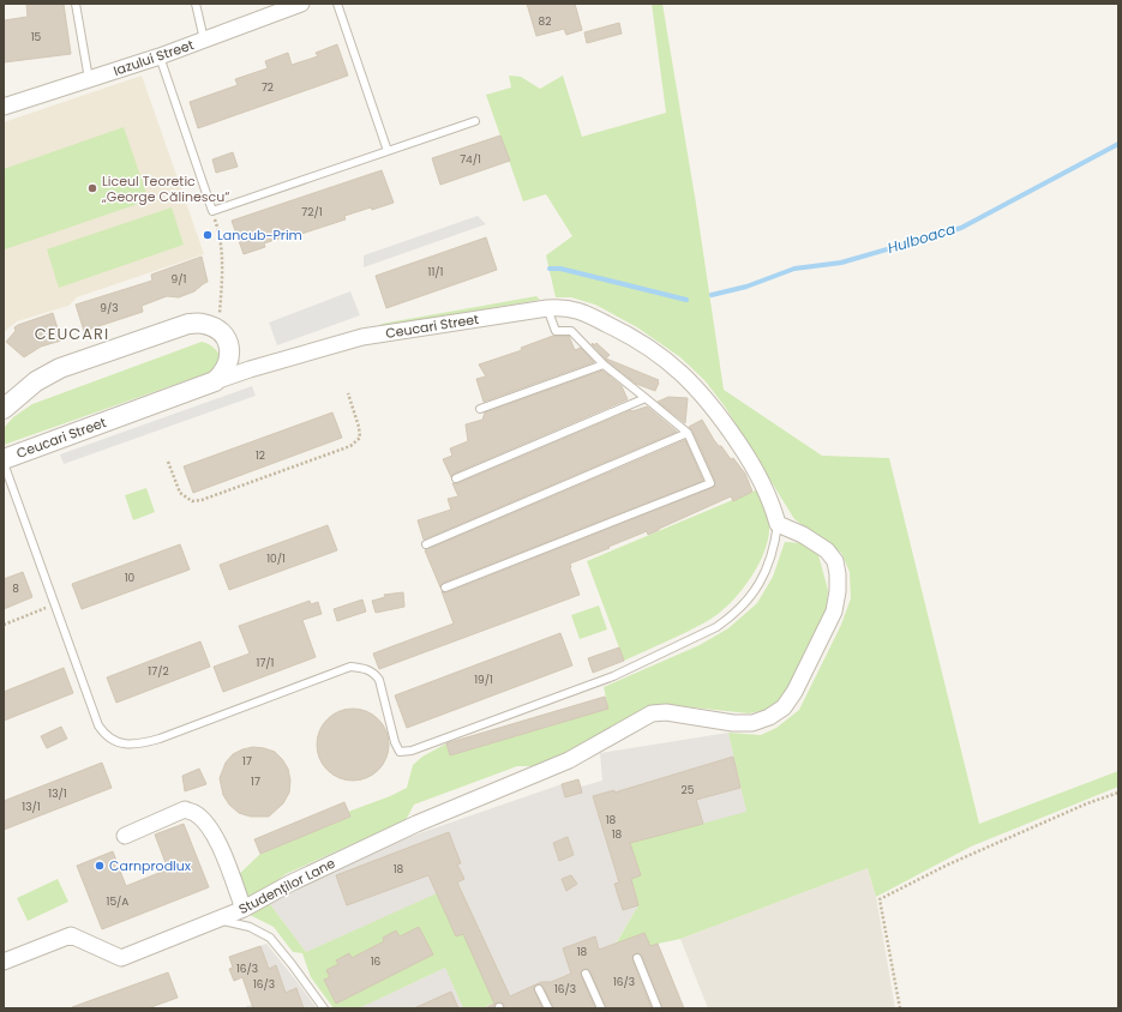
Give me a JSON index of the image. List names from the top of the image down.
{
  "streets": {
    "street": ["Iazului Street", "Ceucari Street", "Studenților Lane"]
  },
  "crossings": [
    ["Ceucari Street", "Studenților Lane"]
  ],
  "districts": ["CEUCARI"],
  "water": ["Hulboaca"],
  "places": ["Liceul Teoretic „George Călinescu“", "Lancub-Prim", "Carnprodlux"],
  "house_numbers": [
    "82",
    "15",
    "72",
    "74/1",
    "72/1",
    "11/1",
    "9/1",
    "9/3",
    "12",
    "10/1",
    "10",
    "8",
    "17/1",
    "17/2",
    "19/1",
    "17",
    "17",
    "25",
    "13/1",
    "13/1",
    "18",
    "18",
    "18",
    "15/A",
    "18",
    "16",
    "16/3",
    "16/3",
    "16/3",
    "16/3"
  ]
}
